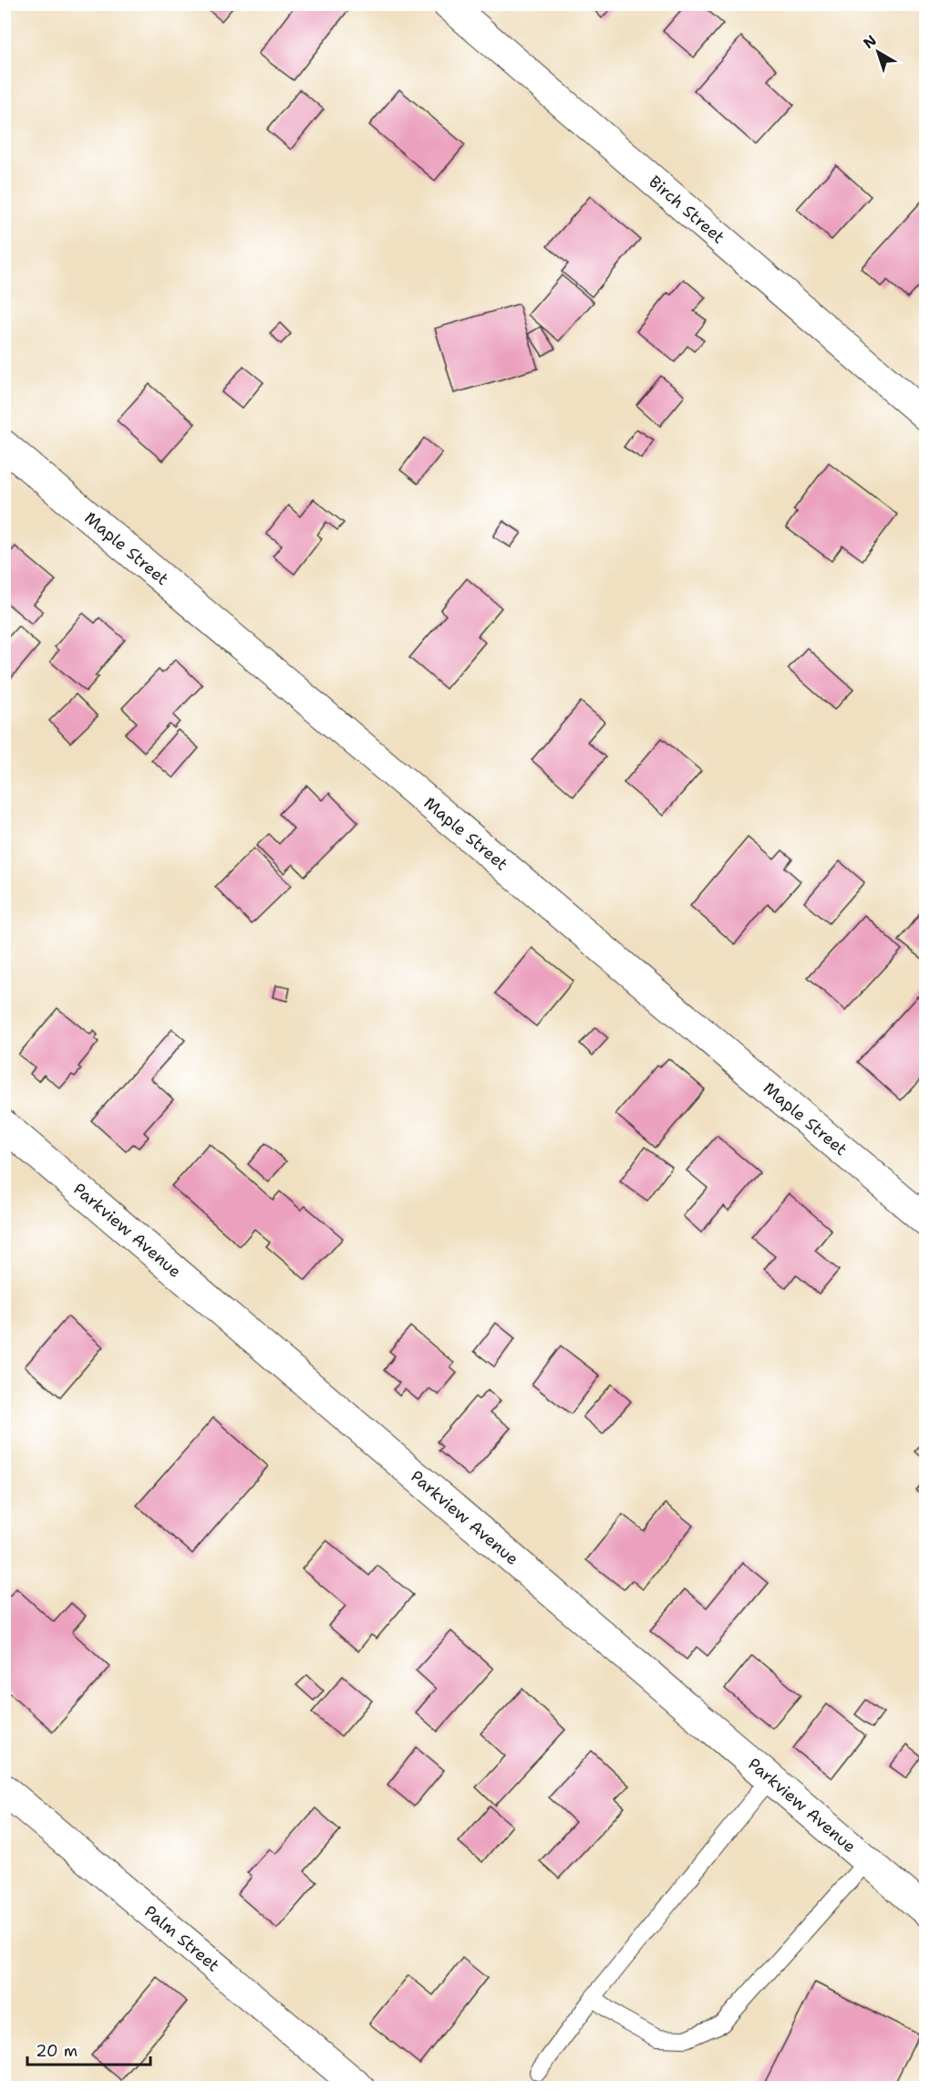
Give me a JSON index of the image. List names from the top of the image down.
{
  "streets": {
    "street": [
      "Birch Street",
      "Maple Street",
      "Parkview Avenue",
      "Palm Street"
    ]
  },
  "scale_bar": "20 m",
  "north": "top left"
}
